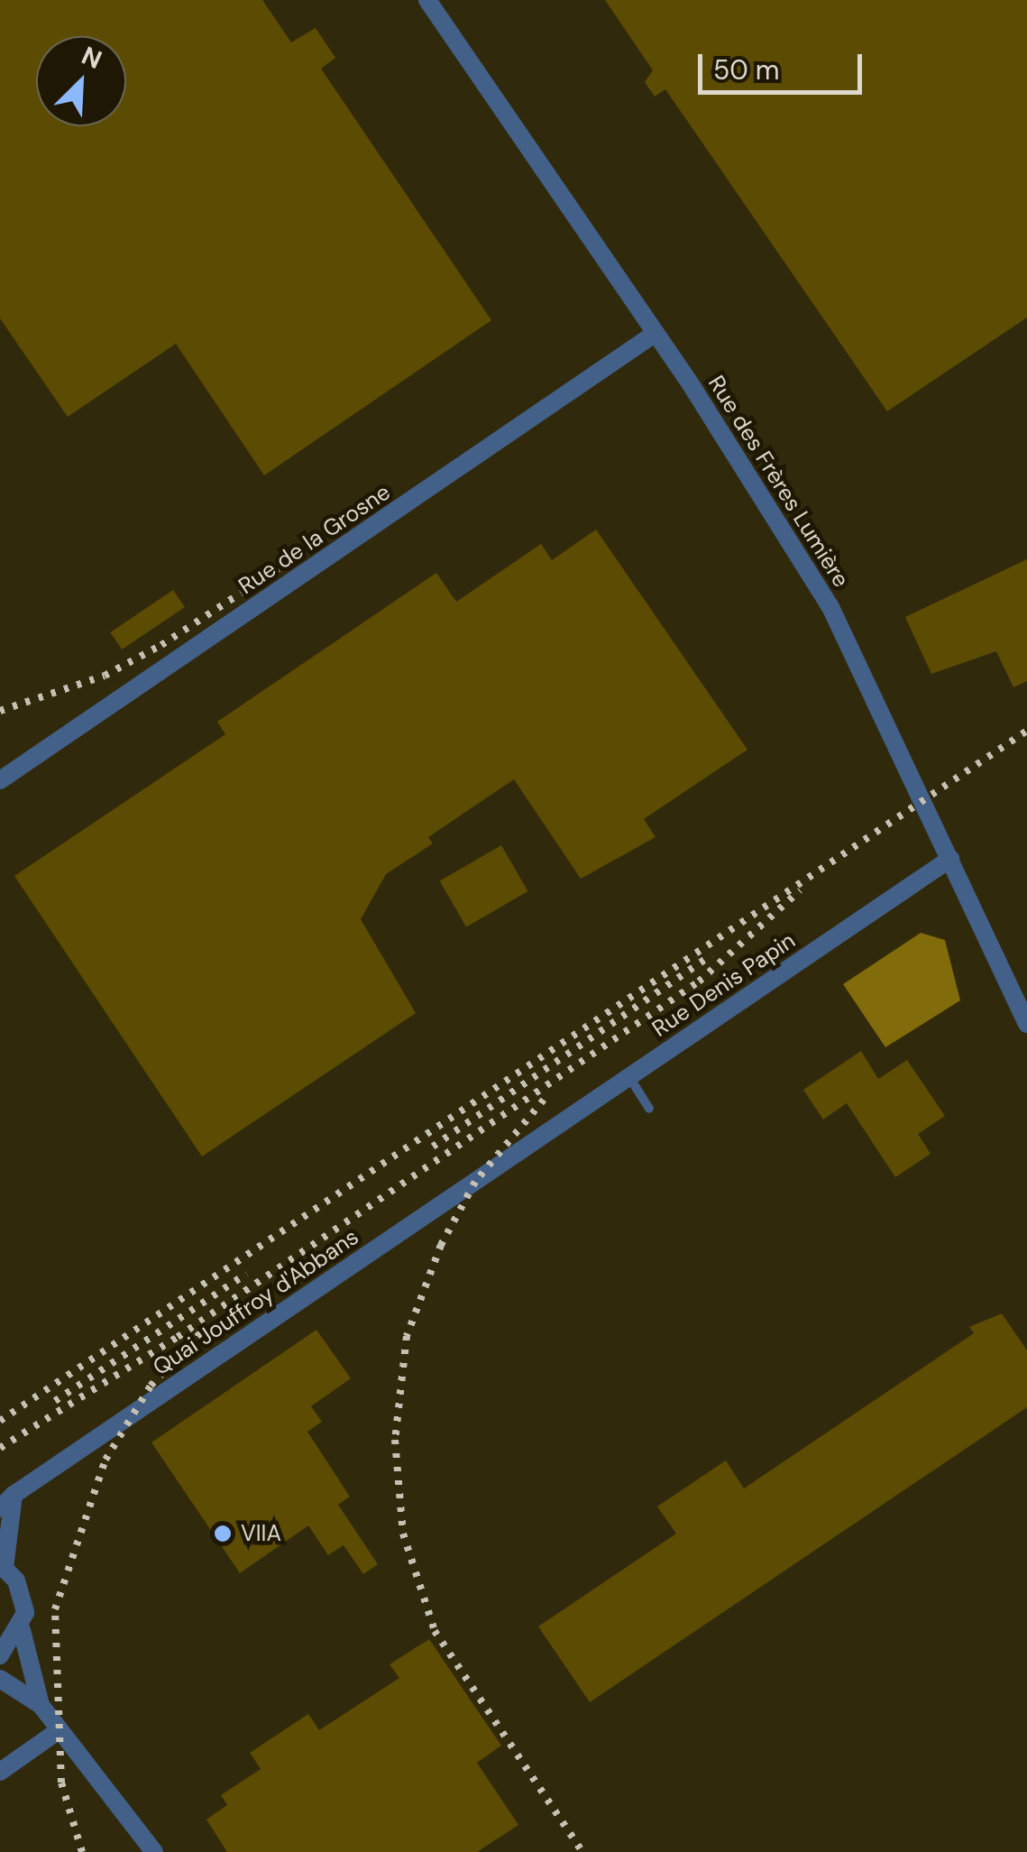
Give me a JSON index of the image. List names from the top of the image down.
{
  "streets": {
    "street": [
      "Rue des Frères Lumière",
      "Rue de la Grosne",
      "Rue Denis Papin",
      "Quai Jouffroy d'Abbans"
    ]
  },
  "crossings": [
    ["Rue des Frères Lumière", "Rue de la Grosne"],
    ["Rue des Frères Lumière", "Rue Denis Papin"],
    ["Rue Denis Papin", "Quai Jouffroy d'Abbans"]
  ],
  "places": ["VIIA"],
  "scale_bar": "50 m",
  "north": "top right"
}
